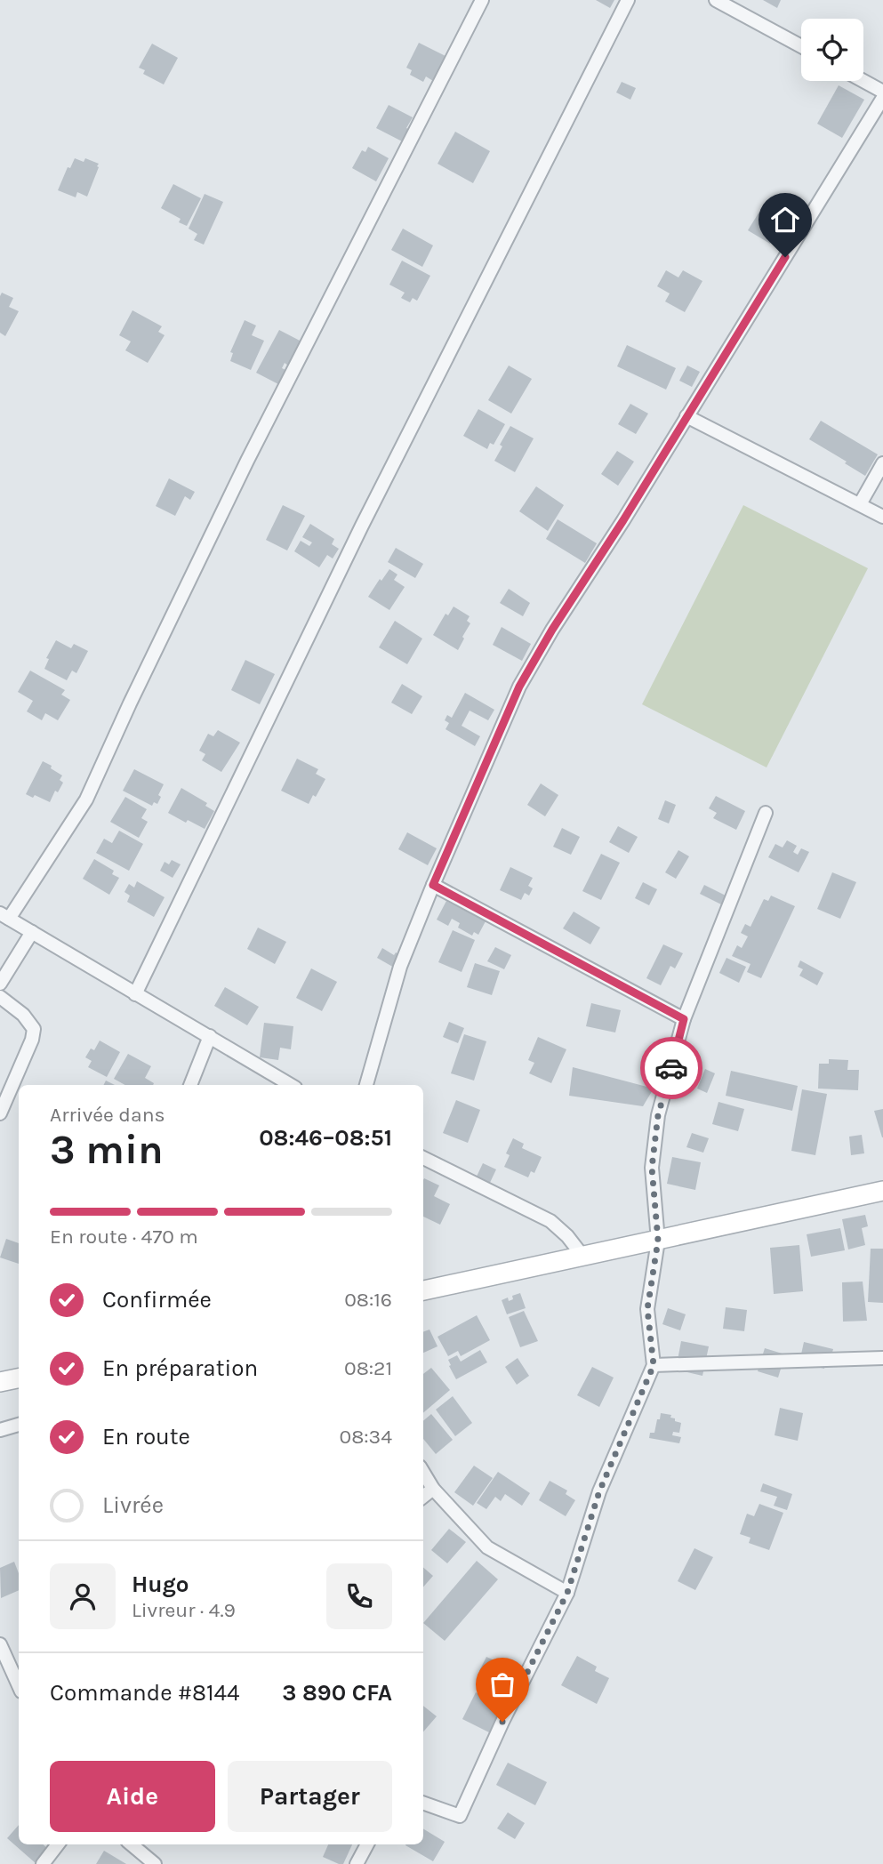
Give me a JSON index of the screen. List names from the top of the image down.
{
  "page": {
    "heading": ["3 min", "Arrivée dans", "08:46–08:51"],
    "panel": [
      "Hugo",
      "Livreur · 4.9",
      "Commande #8144",
      "3 890 CFA"
    ],
    "bar": "En route · 470 m",
    "list": [
      ["Confirmée", "08:16"],
      ["En préparation", "08:21"],
      ["En route", "08:34"],
      "Livrée"
    ],
    "buttons": ["Aide", "Partager"]
  }
}
